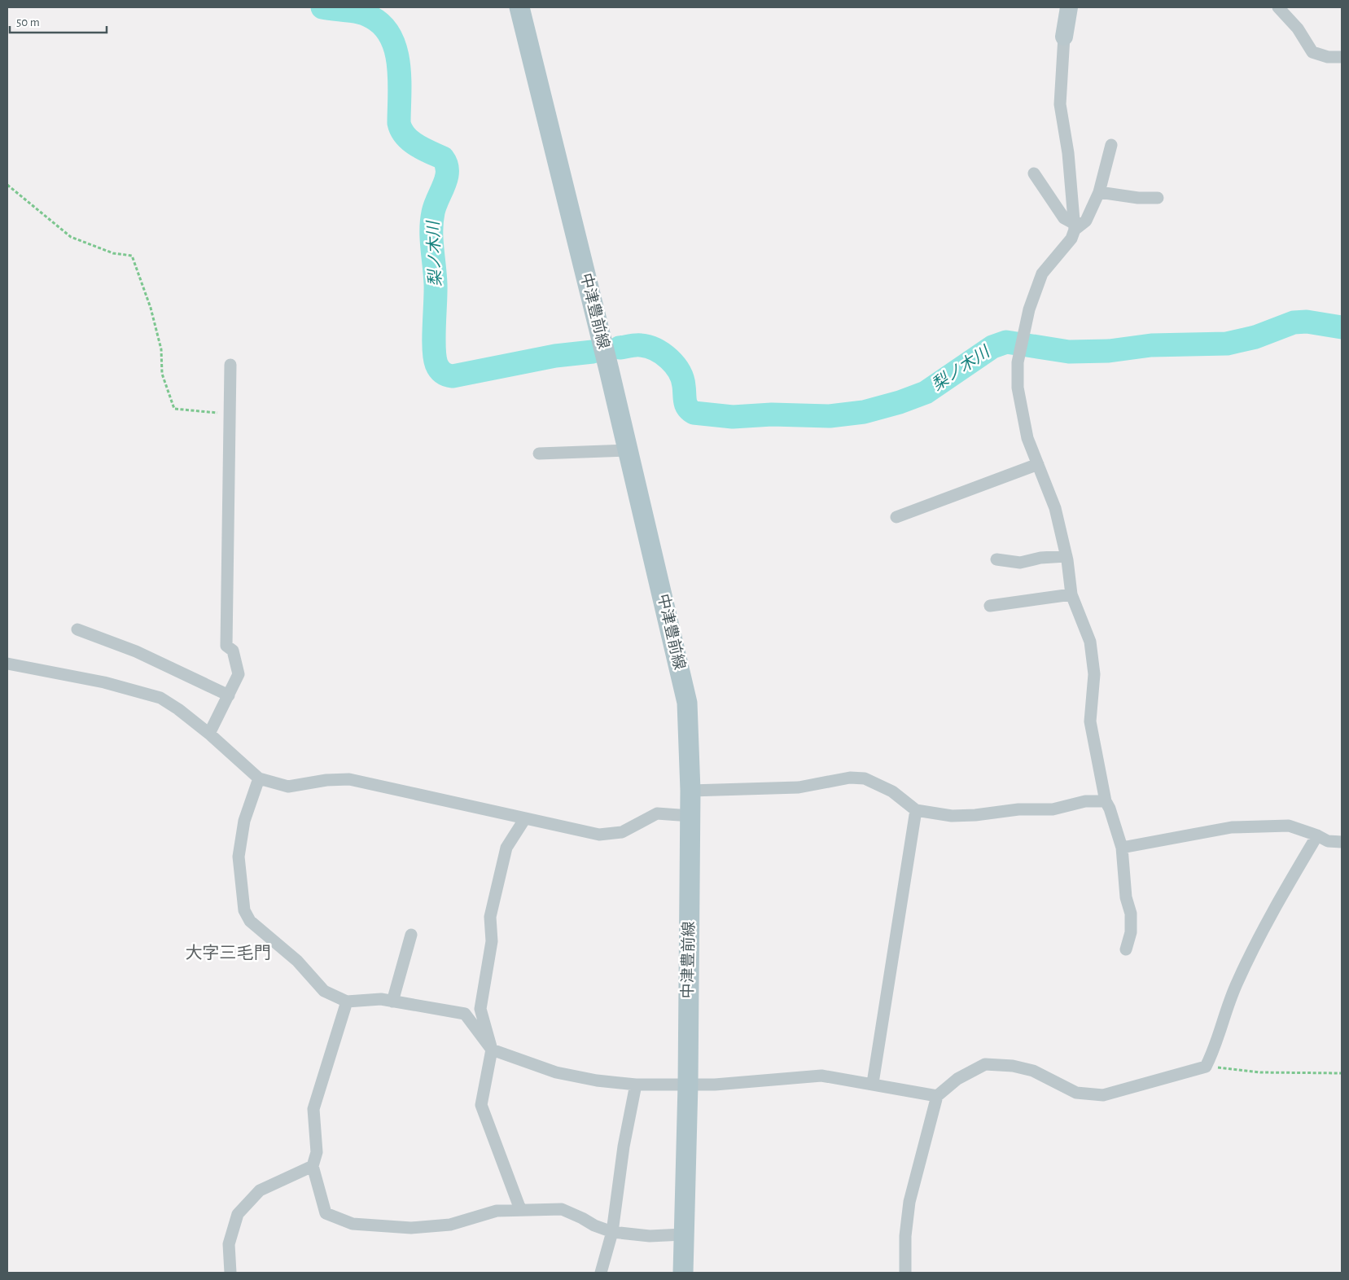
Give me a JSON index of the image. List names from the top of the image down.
{
  "streets": {
    "main road": ["中津豊前線"]
  },
  "districts": ["大字三毛門"],
  "water": ["梨ノ木川"],
  "scale_bar": "50 m"
}
